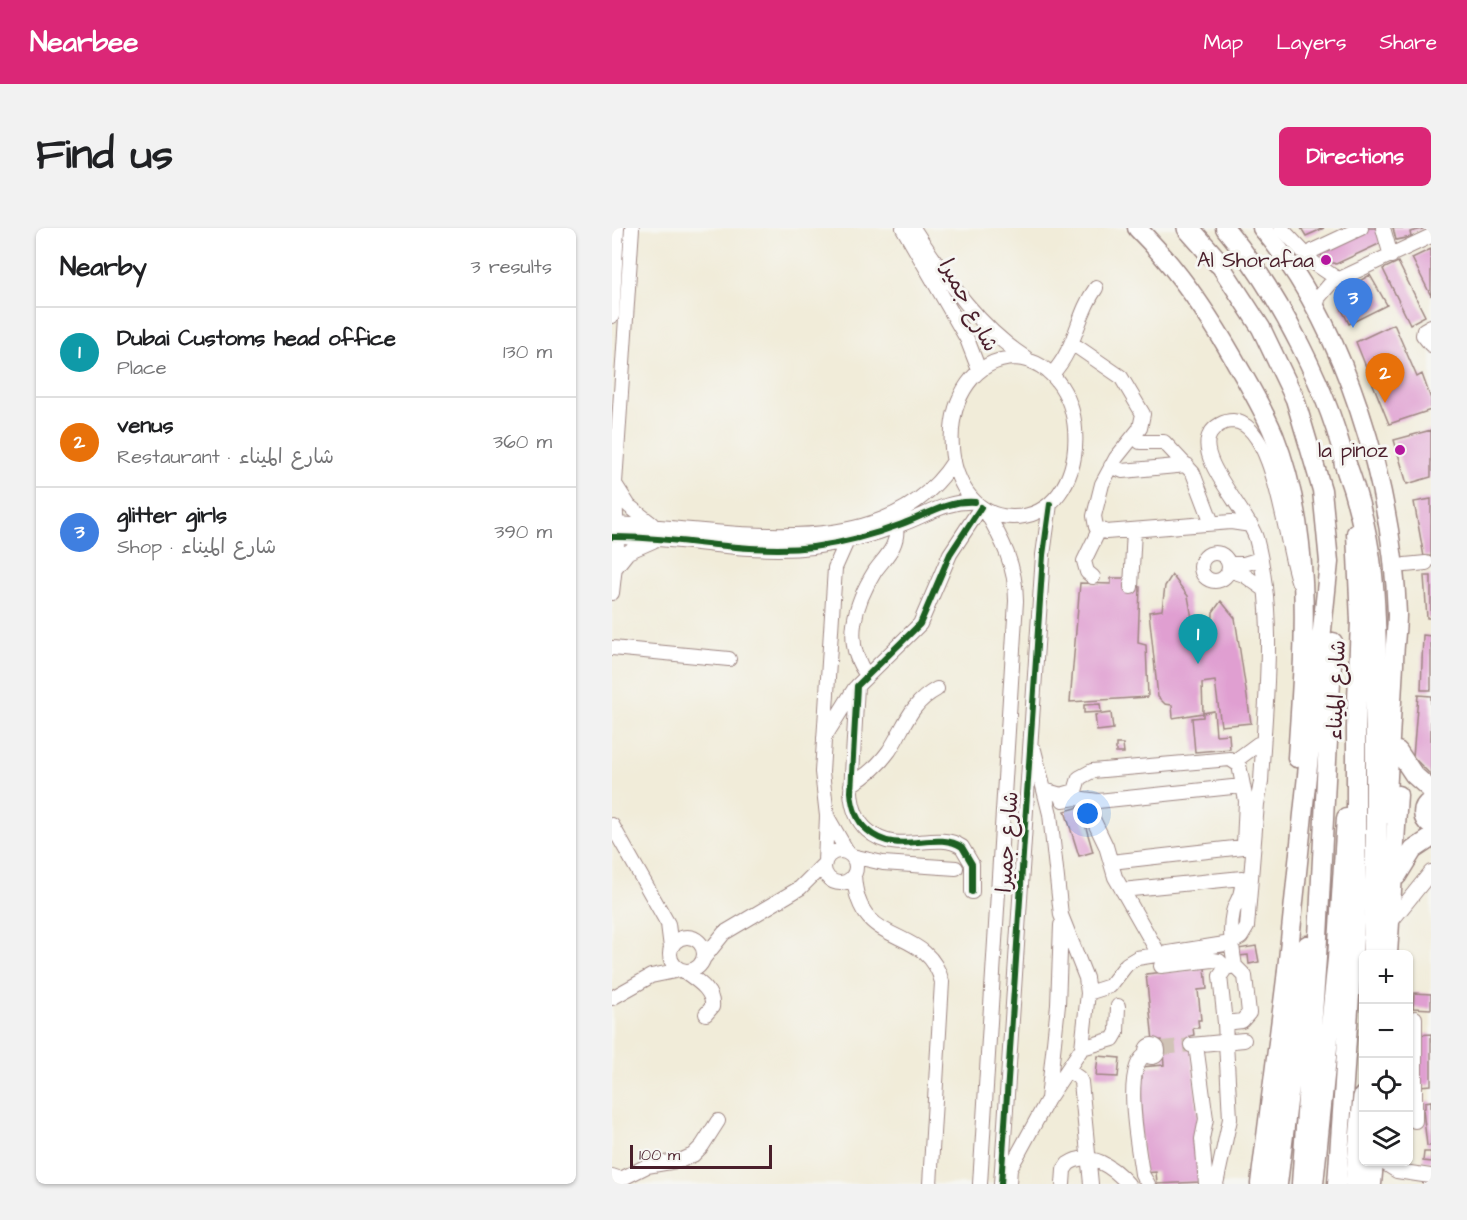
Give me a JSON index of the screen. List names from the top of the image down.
{
  "streets": {
    "main road": ["شارع الميناء"],
    "street": ["شارع جميرا"]
  },
  "places": ["Al Shorafaa", "la pinoz"],
  "scale_bar": "100 m",
  "page": {
    "header": "Nearbee",
    "nav": ["Map", "Layers", "Share"],
    "title": "Find us",
    "buttons": "Directions",
    "heading": ["Nearby", "3 results"],
    "pins": ["3", "2", "1"],
    "list": [
      {
        "mark": "1",
        "name": "Dubai Customs head office",
        "note": "Place",
        "value": "130 m"
      },
      {
        "mark": "2",
        "name": "venus",
        "note": "Restaurant · شارع الميناء",
        "value": "360 m"
      },
      {
        "mark": "3",
        "name": "glitter girls",
        "note": "Shop · شارع الميناء",
        "value": "390 m"
      }
    ],
    "map_buttons": ["+", "−"],
    "scale": "100 m"
  }
}
